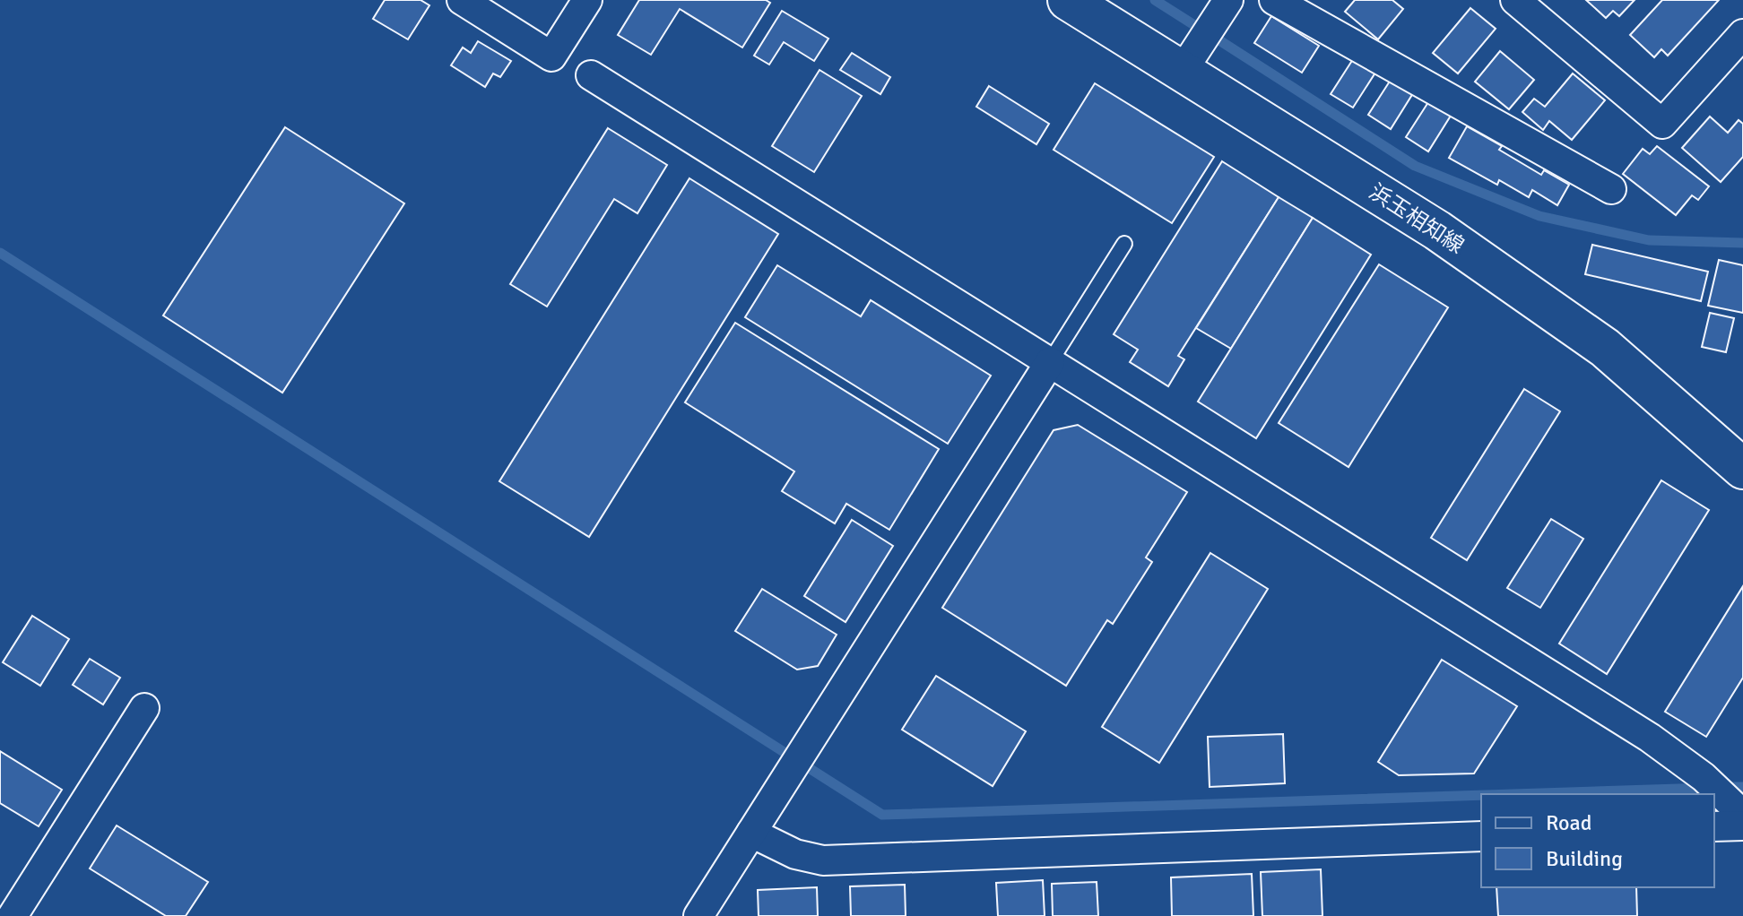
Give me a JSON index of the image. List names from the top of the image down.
{
  "streets": {
    "main road": ["浜玉相知線"]
  },
  "legend": ["Road", "Building"]
}
